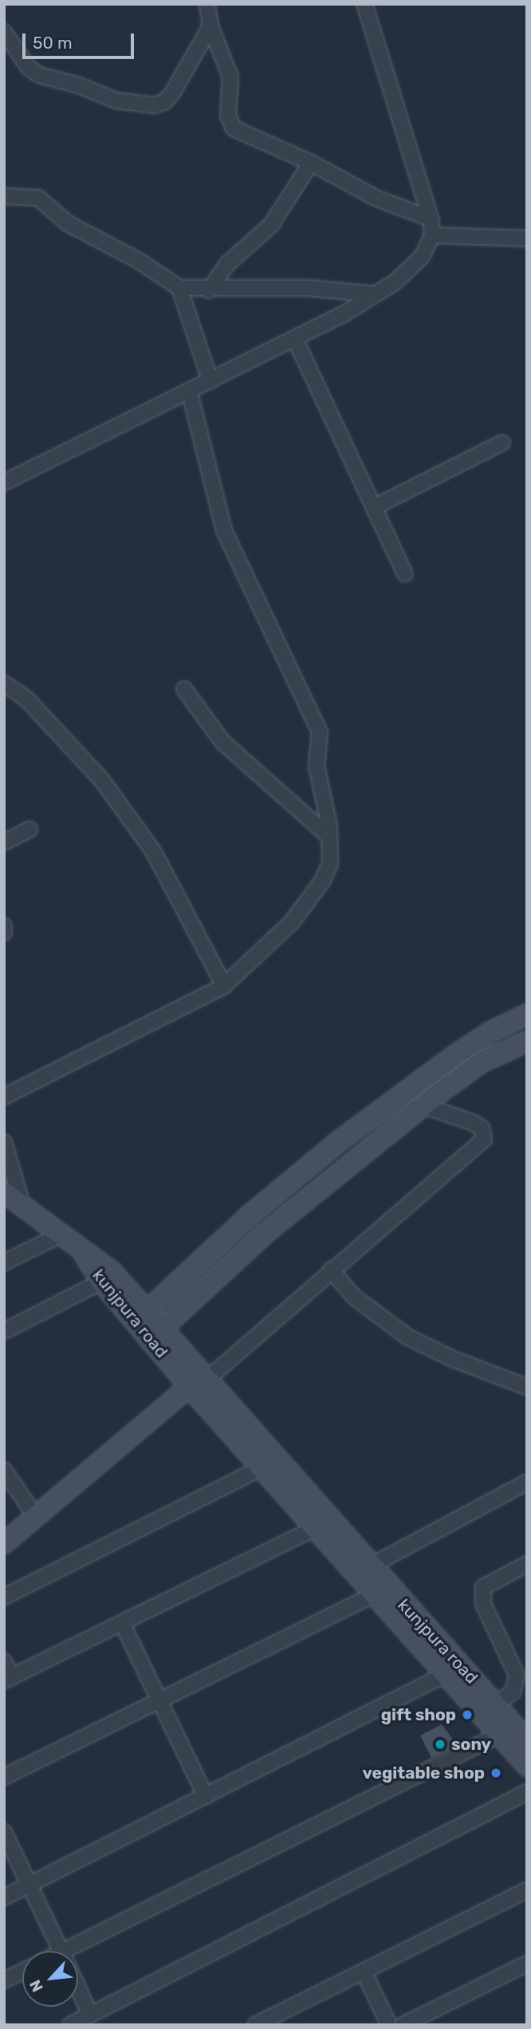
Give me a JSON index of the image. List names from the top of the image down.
{
  "streets": {
    "street": ["kunjpura road"]
  },
  "places": ["gift shop", "sony", "vegitable shop"],
  "scale_bar": "50 m",
  "north": "bottom left"
}
